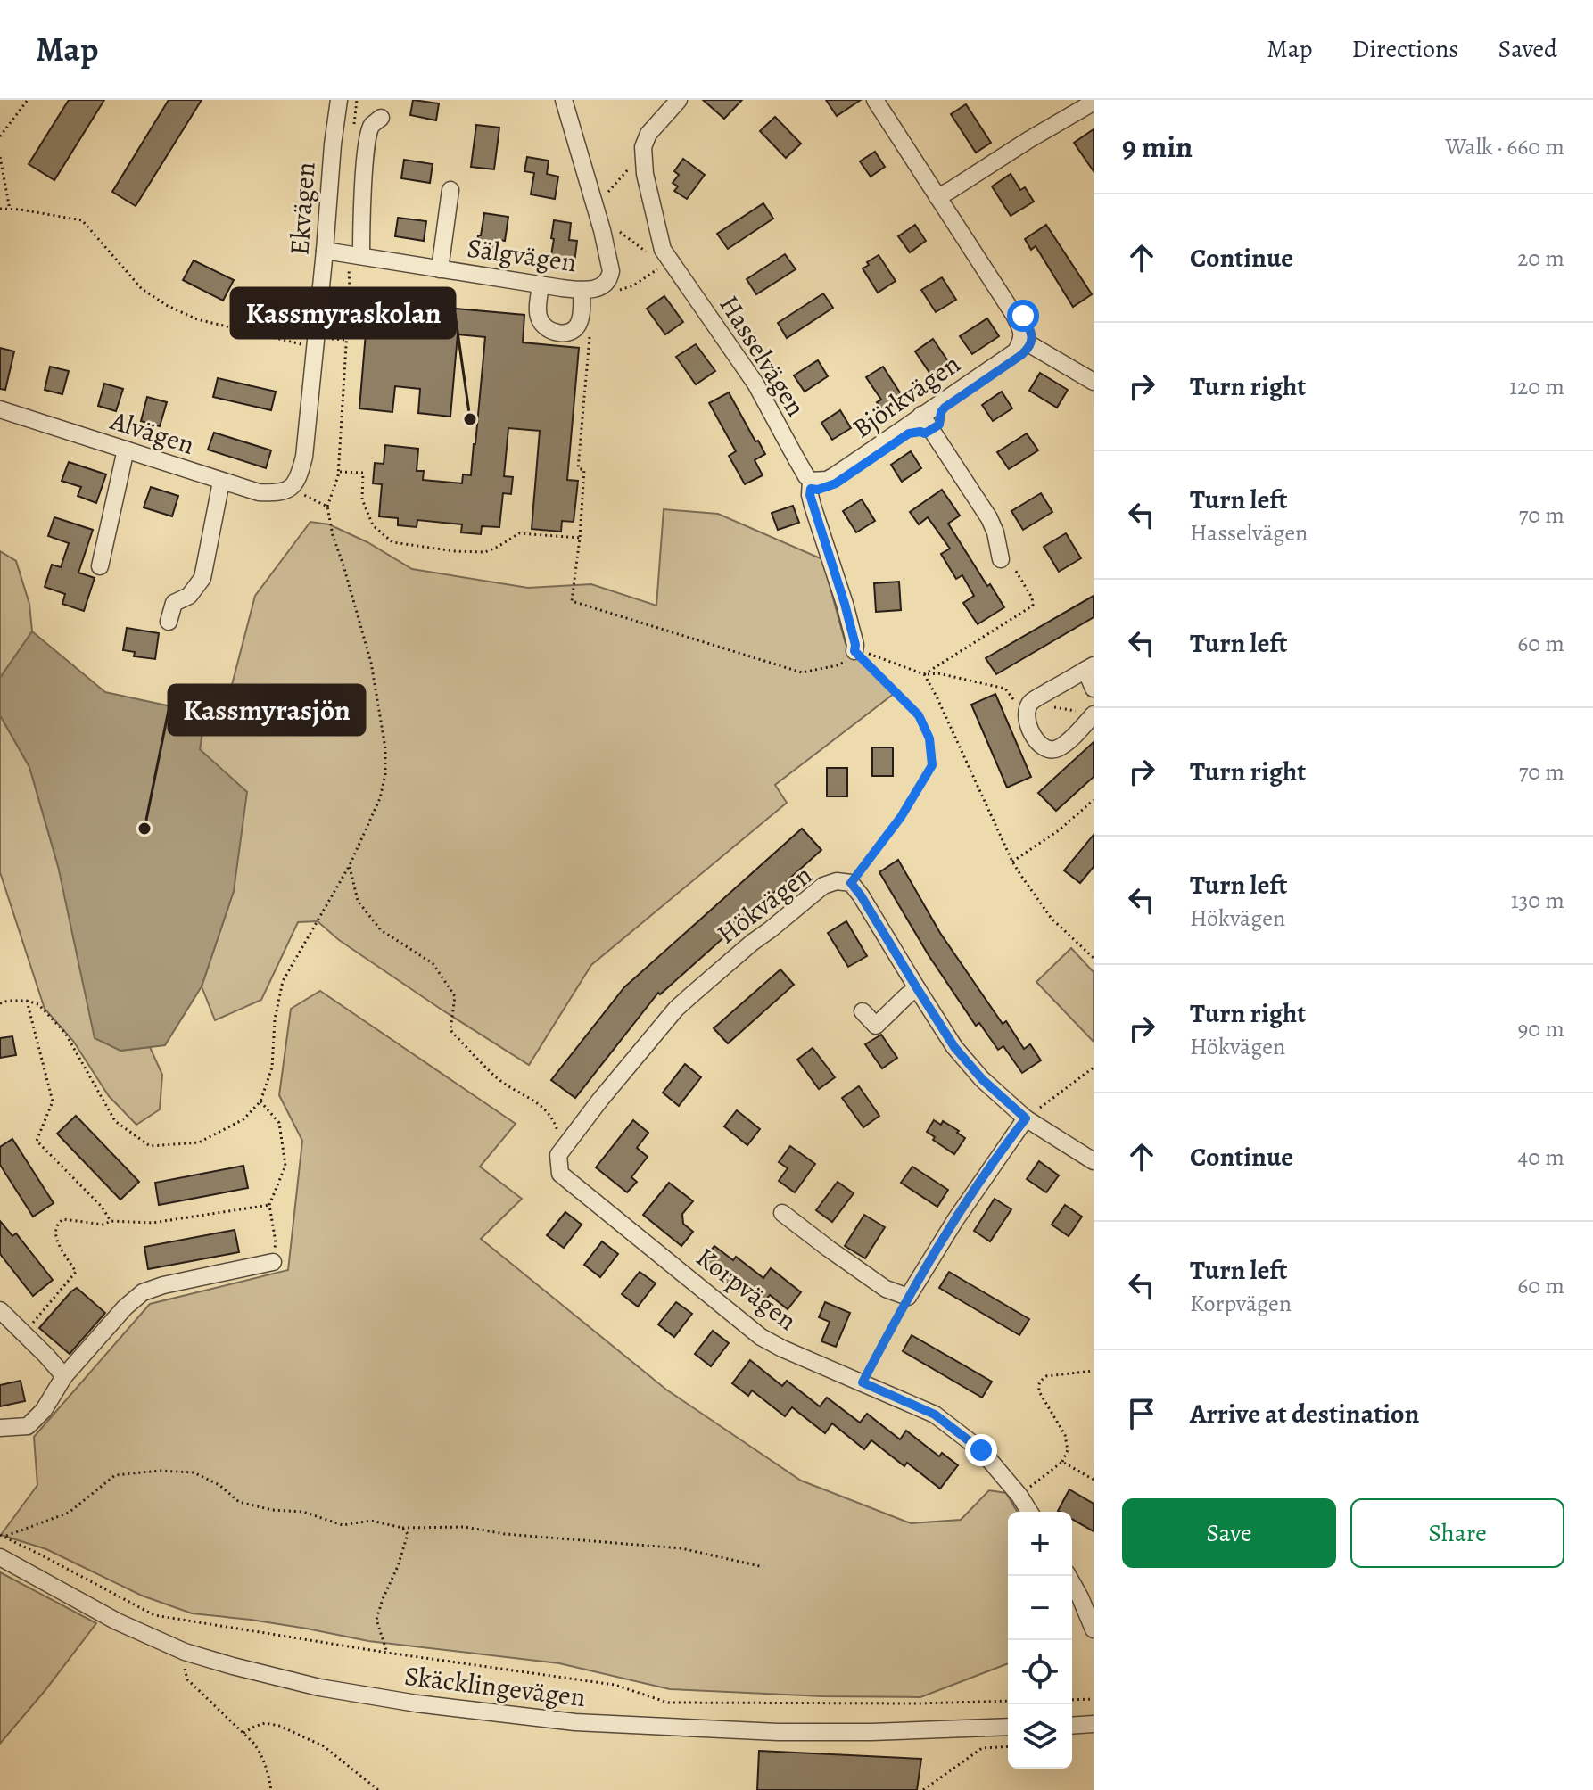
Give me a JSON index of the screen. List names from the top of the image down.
{
  "streets": {
    "street": [
      "Ekvägen",
      "Sälgvägen",
      "Hasselvägen",
      "Björkvägen",
      "Alvägen",
      "Hökvägen",
      "Korpvägen",
      "Skäcklingevägen"
    ]
  },
  "crossings": [
    ["Ekvägen", "Sälgvägen"],
    ["Ekvägen", "Alvägen"],
    ["Hasselvägen", "Björkvägen"],
    ["Hökvägen", "Korpvägen"]
  ],
  "places": ["Kassmyraskolan", "Kassmyrasjön"],
  "page": {
    "header": "Map",
    "nav": ["Map", "Directions", "Saved"],
    "heading": ["9 min", "Walk · 660 m"],
    "list": [
      ["Continue", "20 m"],
      ["Turn right", "120 m"],
      ["Turn left", "Hasselvägen", "70 m"],
      ["Turn left", "60 m"],
      ["Turn right", "70 m"],
      ["Turn left", "Hökvägen", "130 m"],
      ["Turn right", "Hökvägen", "90 m"],
      ["Continue", "40 m"],
      ["Turn left", "Korpvägen", "60 m"],
      "Arrive at destination"
    ],
    "buttons": ["Save", "Share"],
    "map_buttons": ["+", "−"]
  }
}
